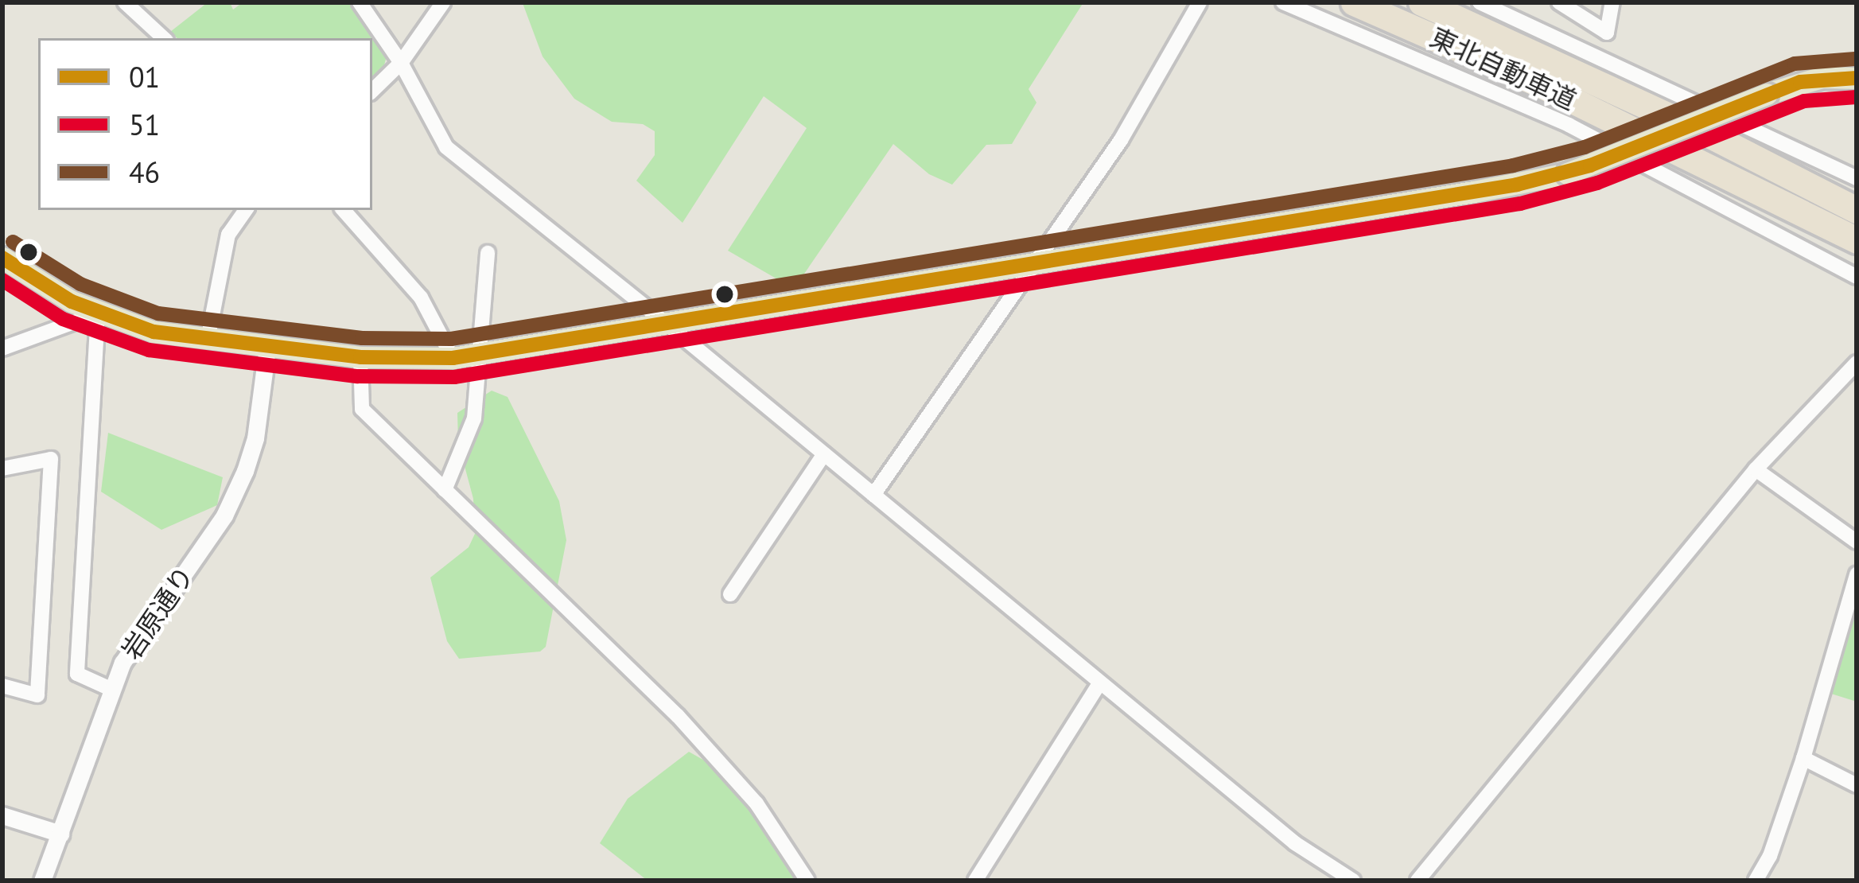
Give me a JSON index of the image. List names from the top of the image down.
{
  "streets": {
    "highway": ["東北自動車道"],
    "street": ["岩原通り"]
  },
  "lines": ["transit line 46", "transit line 01", "transit line 51"],
  "legend": ["01", "51", "46"]
}
